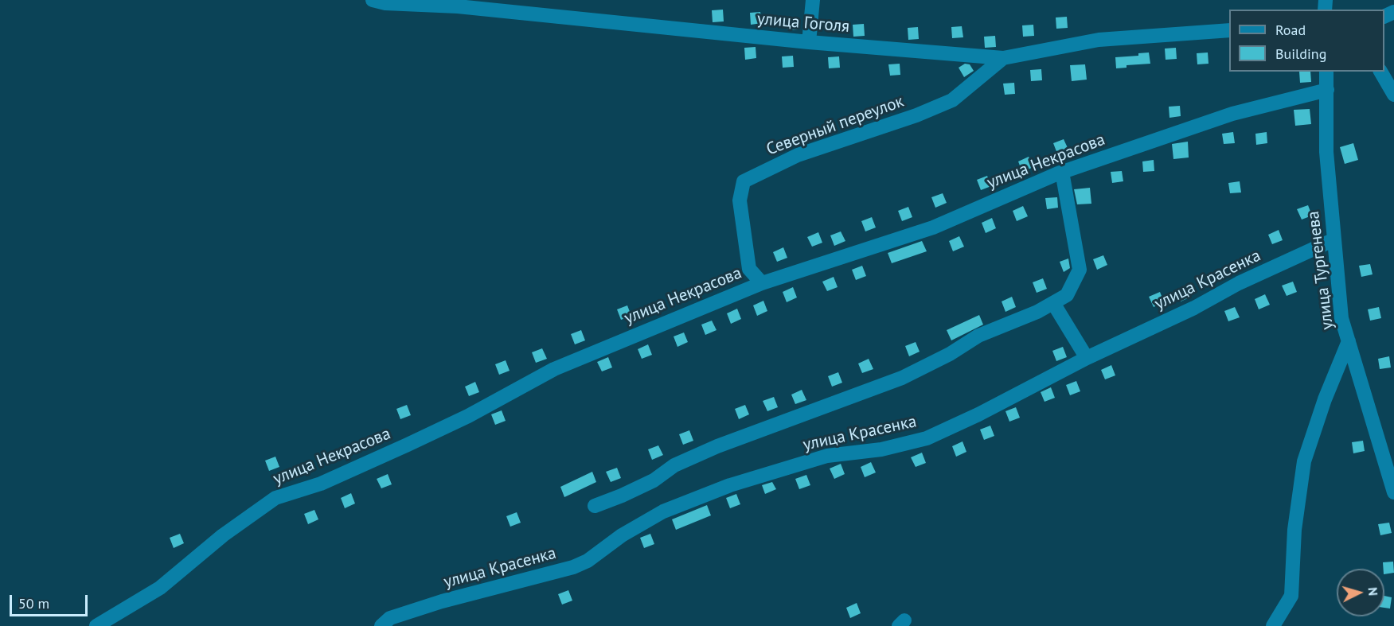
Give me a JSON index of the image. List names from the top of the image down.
{
  "streets": {
    "street": [
      "улица Гоголя",
      "Северный переулок",
      "улица Некрасова",
      "улица Тургенева",
      "улица Красенка"
    ]
  },
  "crossings": [
    ["улица Гоголя", "Северный переулок"],
    ["Северный переулок", "улица Некрасова"],
    ["улица Некрасова", "улица Тургенева"],
    ["улица Некрасова", "улица Красенка"],
    ["улица Тургенева", "улица Красенка"]
  ],
  "legend": ["Road", "Building"],
  "scale_bar": "50 m",
  "north": "right"
}
